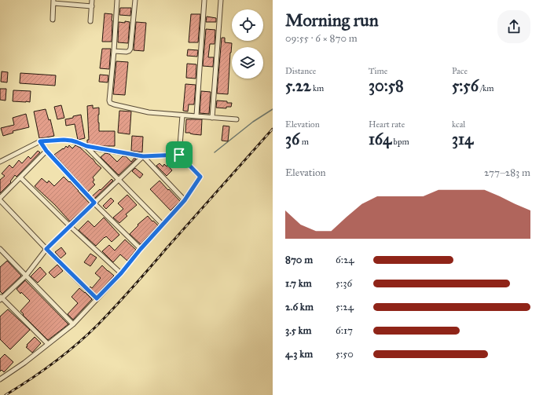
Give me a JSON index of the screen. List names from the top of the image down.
{
  "page": {
    "heading": ["Morning run", "09:55 · 6 × 870 m"],
    "stats": [
      ["Distance", "5.22 km"],
      ["Time", "30:58"],
      ["Pace", "5:56 /km"],
      ["Elevation", "36 m"],
      ["Heart rate", "164 bpm"],
      ["kcal", "314"]
    ],
    "chart": ["Elevation", "277–283 m"],
    "list": [
      {
        "name": "870 m",
        "note": "6:24"
      },
      {
        "name": "1.7 km",
        "note": "5:36"
      },
      {
        "name": "2.6 km",
        "note": "5:24"
      },
      {
        "name": "3.5 km",
        "note": "6:17"
      },
      {
        "name": "4.3 km",
        "note": "5:50"
      }
    ]
  }
}
